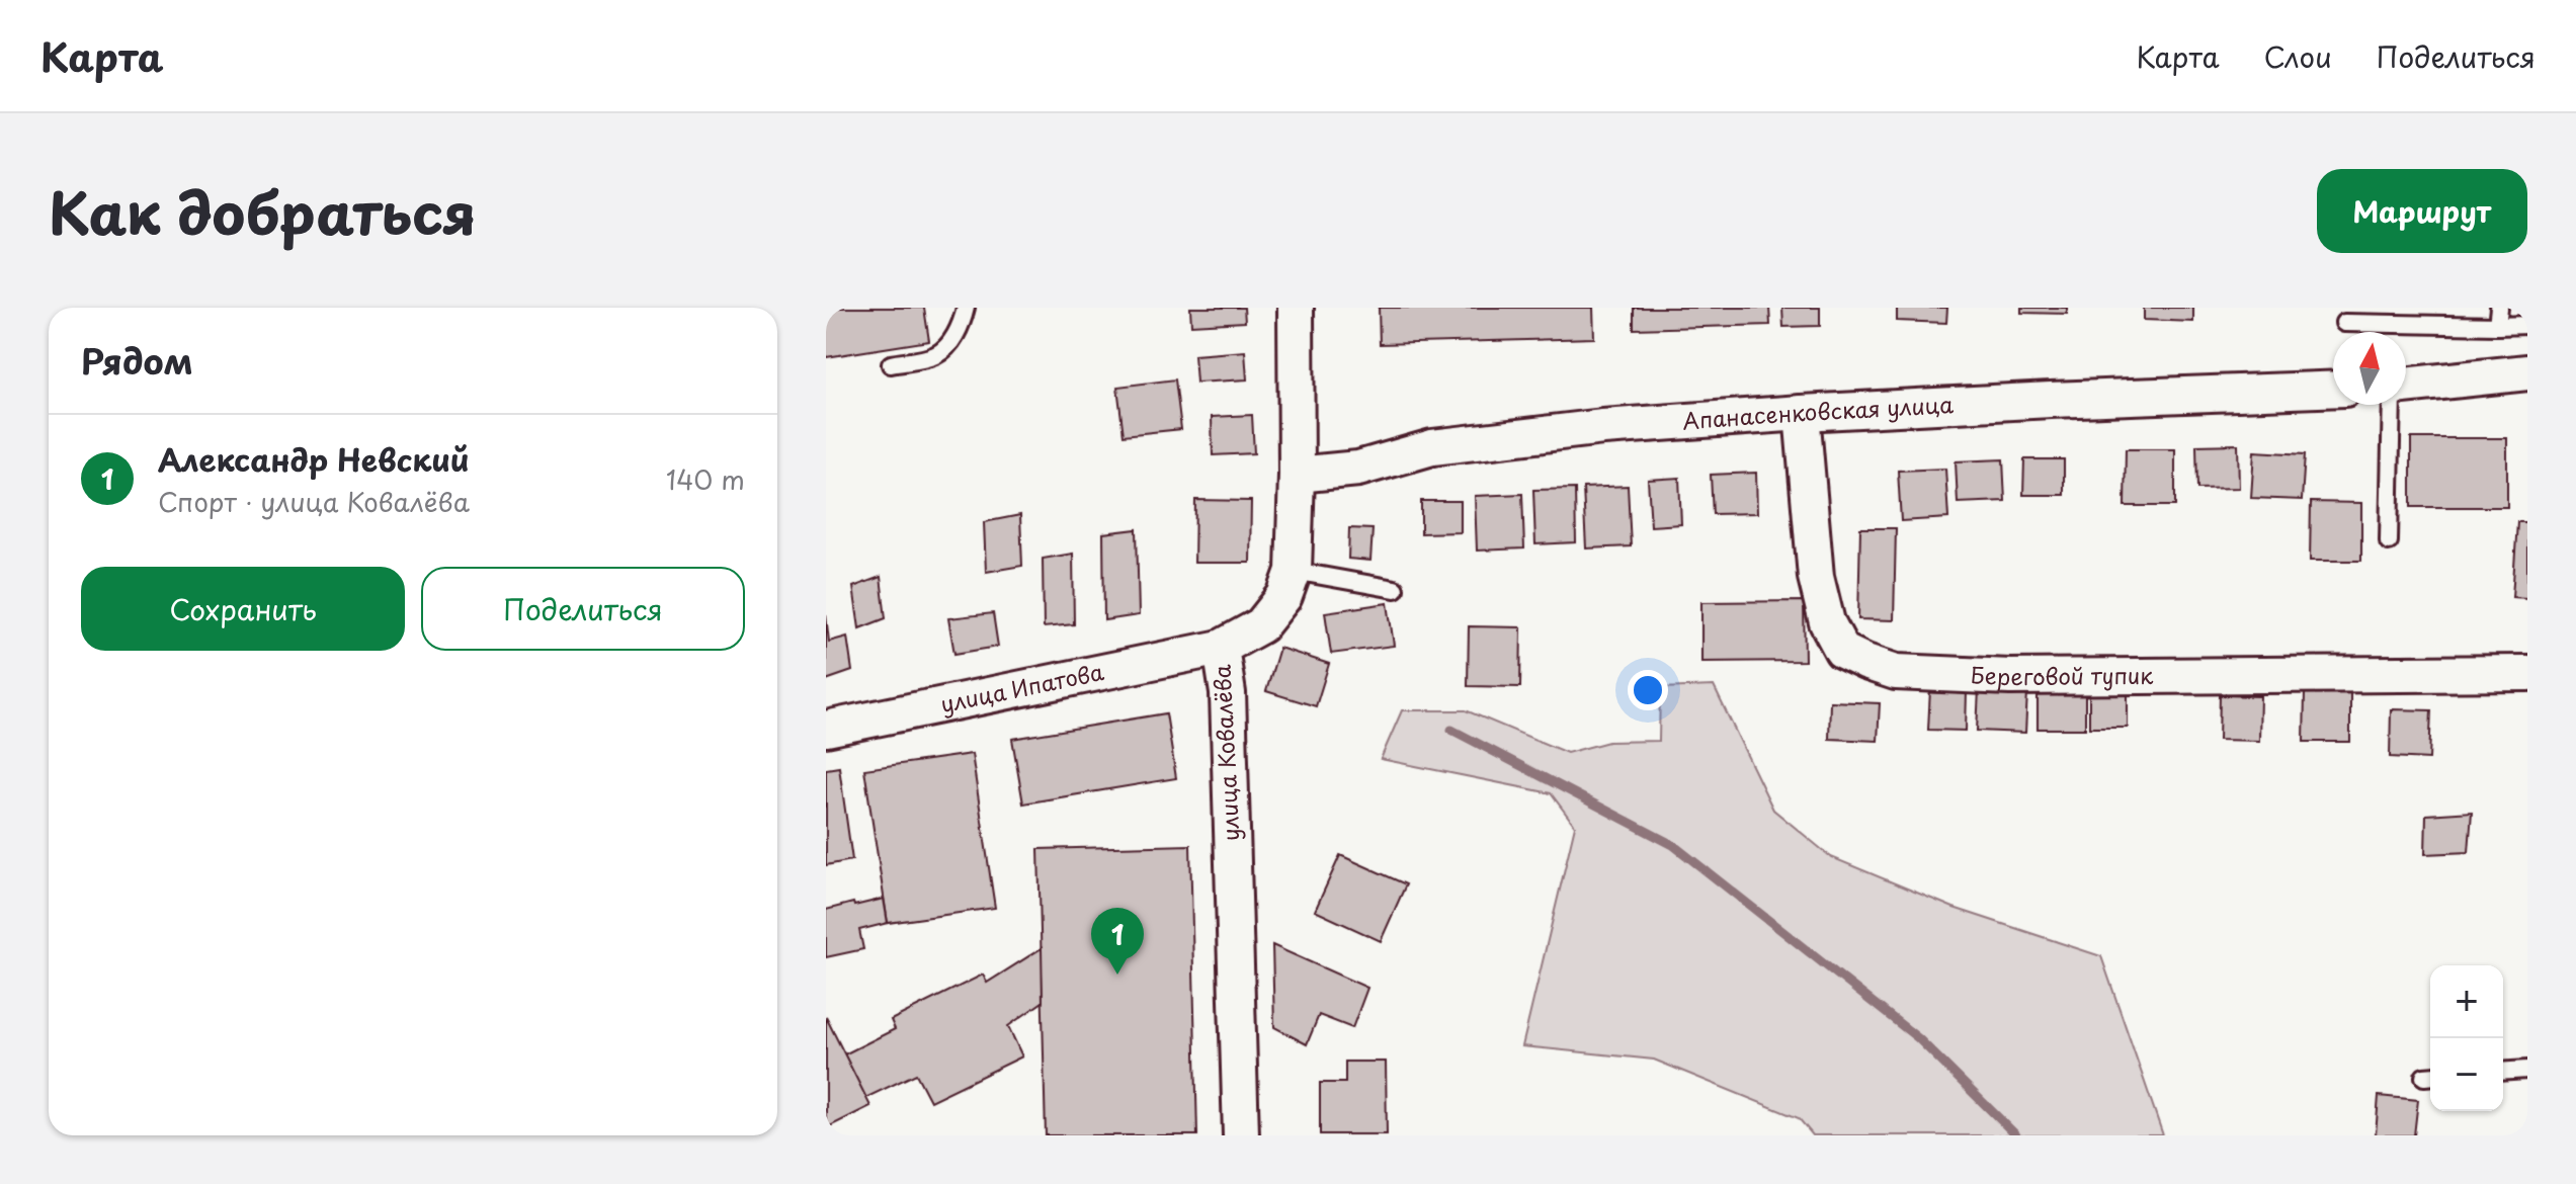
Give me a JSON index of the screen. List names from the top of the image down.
{
  "streets": {
    "street": [
      "Апанасенковская улица",
      "Береговой тупик",
      "улица Ипатова",
      "улица Ковалёва"
    ]
  },
  "crossings": [
    ["Апанасенковская улица", "Береговой тупик"],
    ["Апанасенковская улица", "улица Ковалёва"],
    ["улица Ипатова", "улица Ковалёва"]
  ],
  "north": "top",
  "page": {
    "header": "Карта",
    "nav": ["Карта", "Слои", "Поделиться"],
    "title": "Как добраться",
    "buttons": [
      "Маршрут",
      ["Сохранить", "Поделиться"]
    ],
    "heading": "Рядом",
    "list": [
      {
        "mark": "1",
        "name": "Александр Невский",
        "note": "Спорт · улица Ковалёва",
        "value": "140 m"
      }
    ],
    "pins": "1",
    "map_buttons": ["+", "−"]
  }
}
